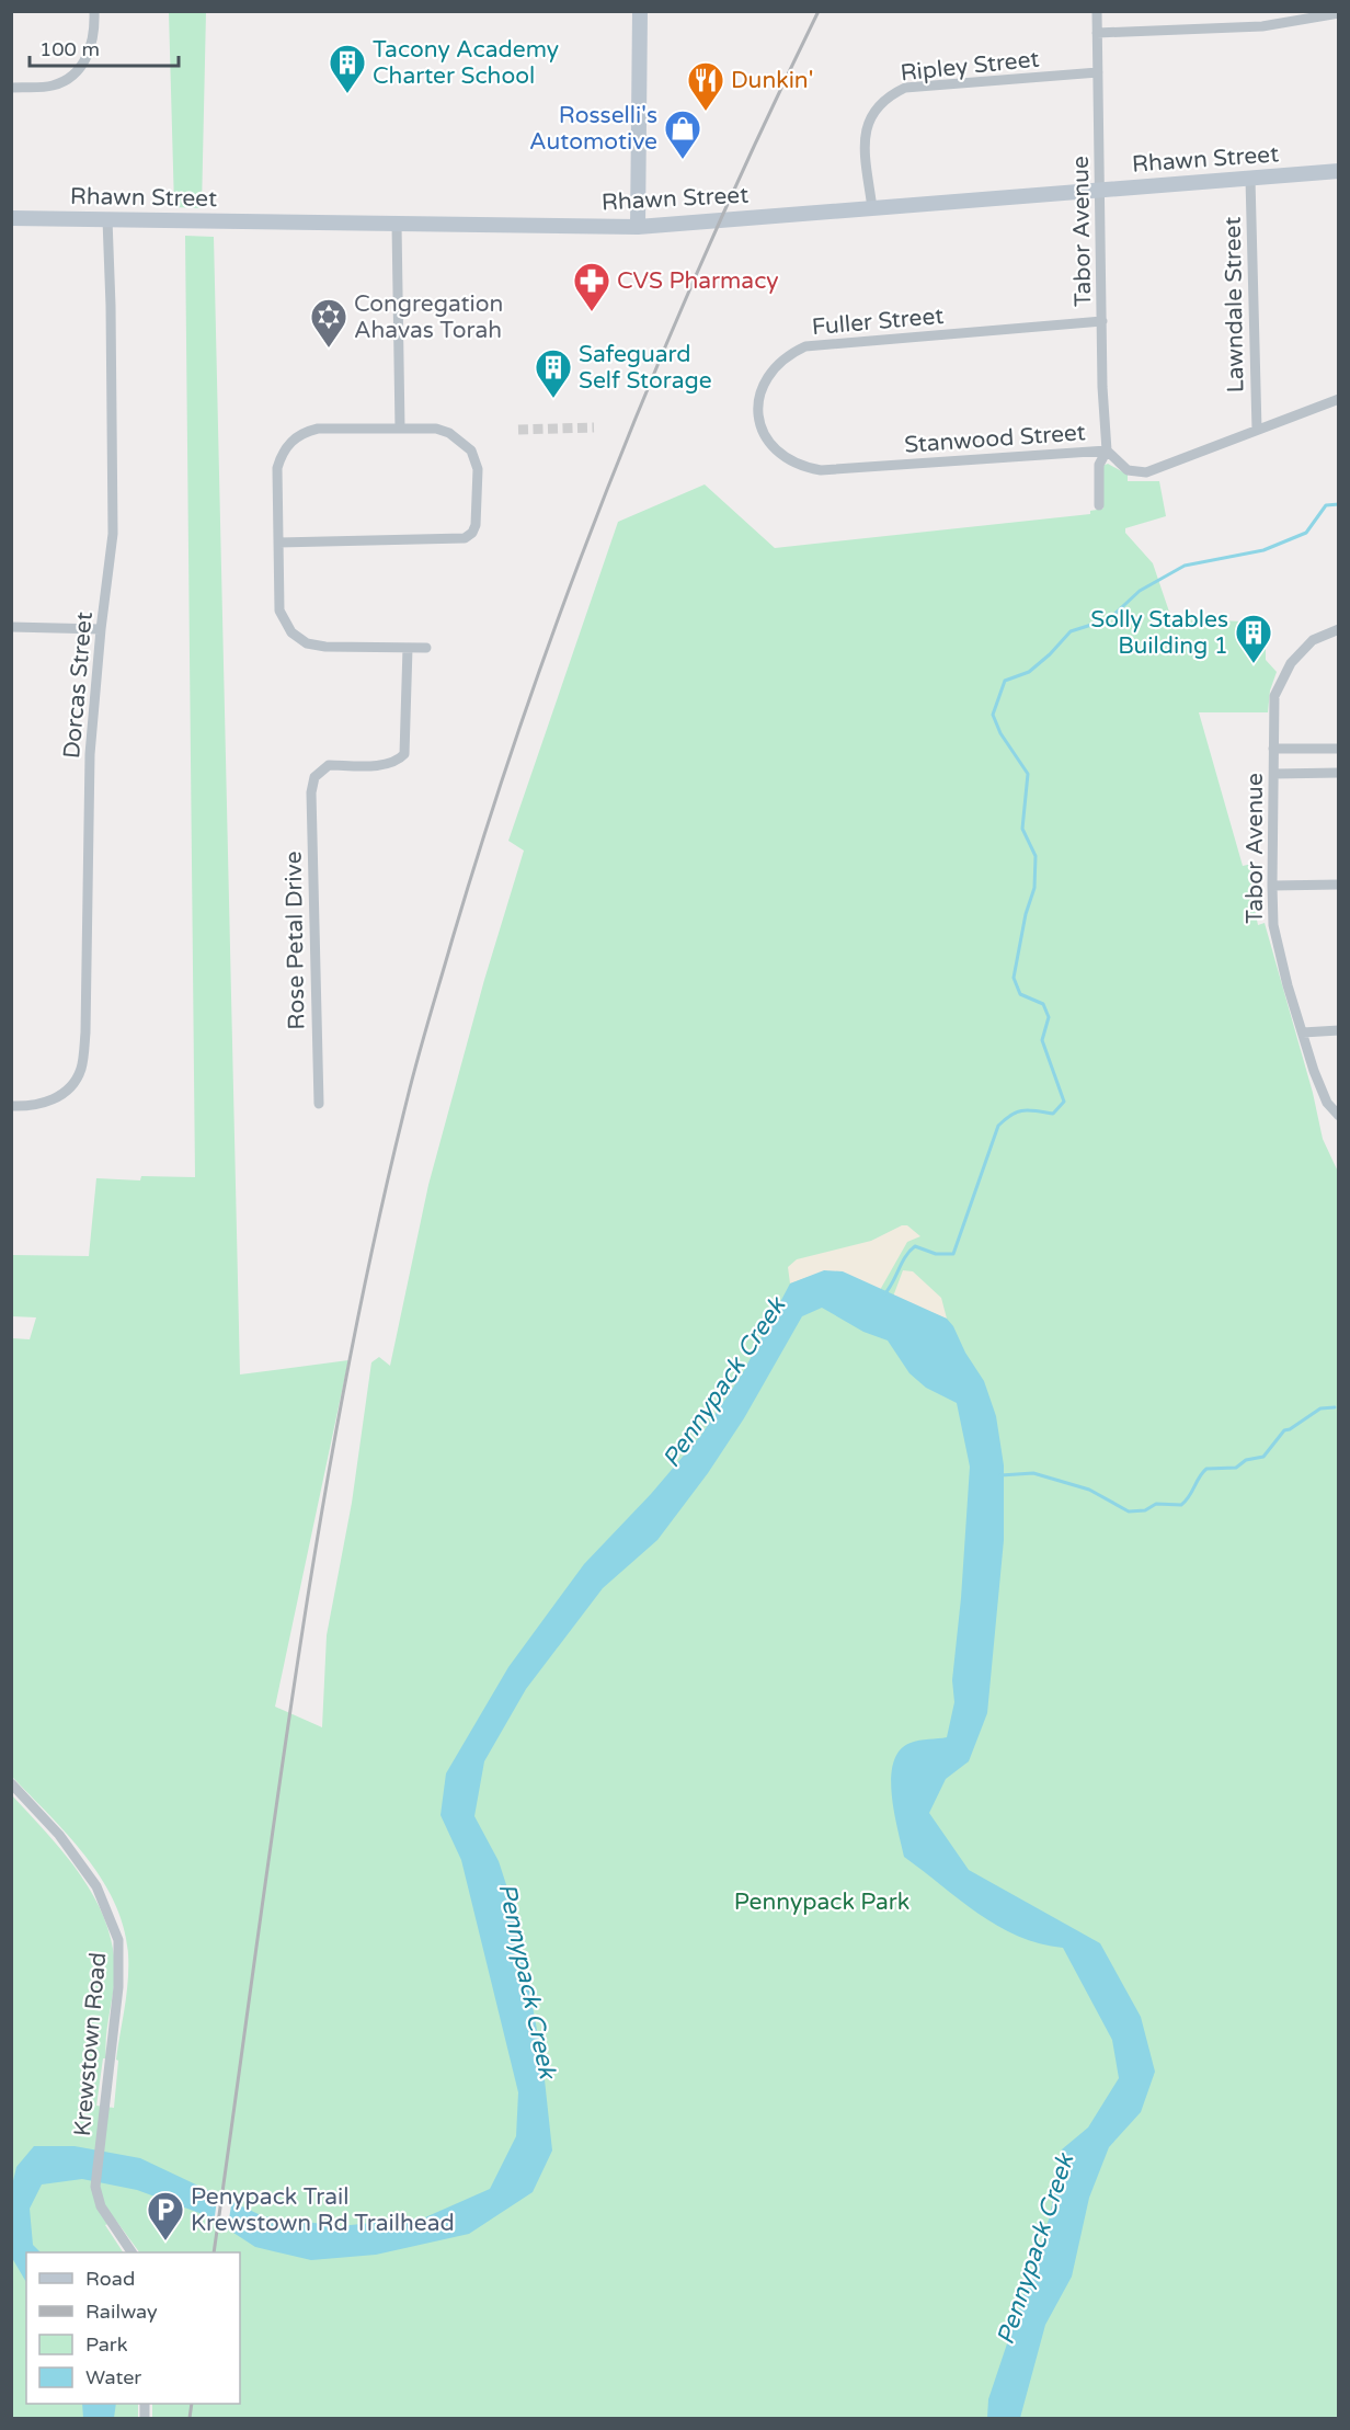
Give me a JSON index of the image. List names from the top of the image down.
{
  "streets": {
    "main road": ["Rhawn Street"],
    "street": [
      "Ripley Street",
      "Tabor Avenue",
      "Lawndale Street",
      "Fuller Street",
      "Stanwood Street",
      "Dorcas Street",
      "Rose Petal Drive",
      "Krewstown Road"
    ]
  },
  "crossings": [
    ["Ripley Street", "Rhawn Street"],
    ["Ripley Street", "Tabor Avenue"],
    ["Rhawn Street", "Tabor Avenue"],
    ["Rhawn Street", "Lawndale Street"],
    ["Rhawn Street", "Dorcas Street"],
    ["Tabor Avenue", "Fuller Street"],
    ["Tabor Avenue", "Stanwood Street"],
    ["Lawndale Street", "Stanwood Street"],
    ["Fuller Street", "Stanwood Street"]
  ],
  "water": ["Pennypack Creek"],
  "parks": ["Pennypack Park"],
  "places": {
    "building": ["Tacony Academy Charter School", "Safeguard Self Storage", "Solly Stables Building 1"],
    "restaurant": ["Dunkin'"],
    "shop": ["Rosselli's Automotive"],
    "pharmacy": ["CVS Pharmacy"],
    "synagogue": ["Congregation Ahavas Torah"],
    "parking": ["Penypack Trail Krewstown Rd Trailhead"]
  },
  "legend": [
    "Road",
    "Railway",
    "Park",
    "Water"
  ],
  "scale_bar": "100 m"
}
